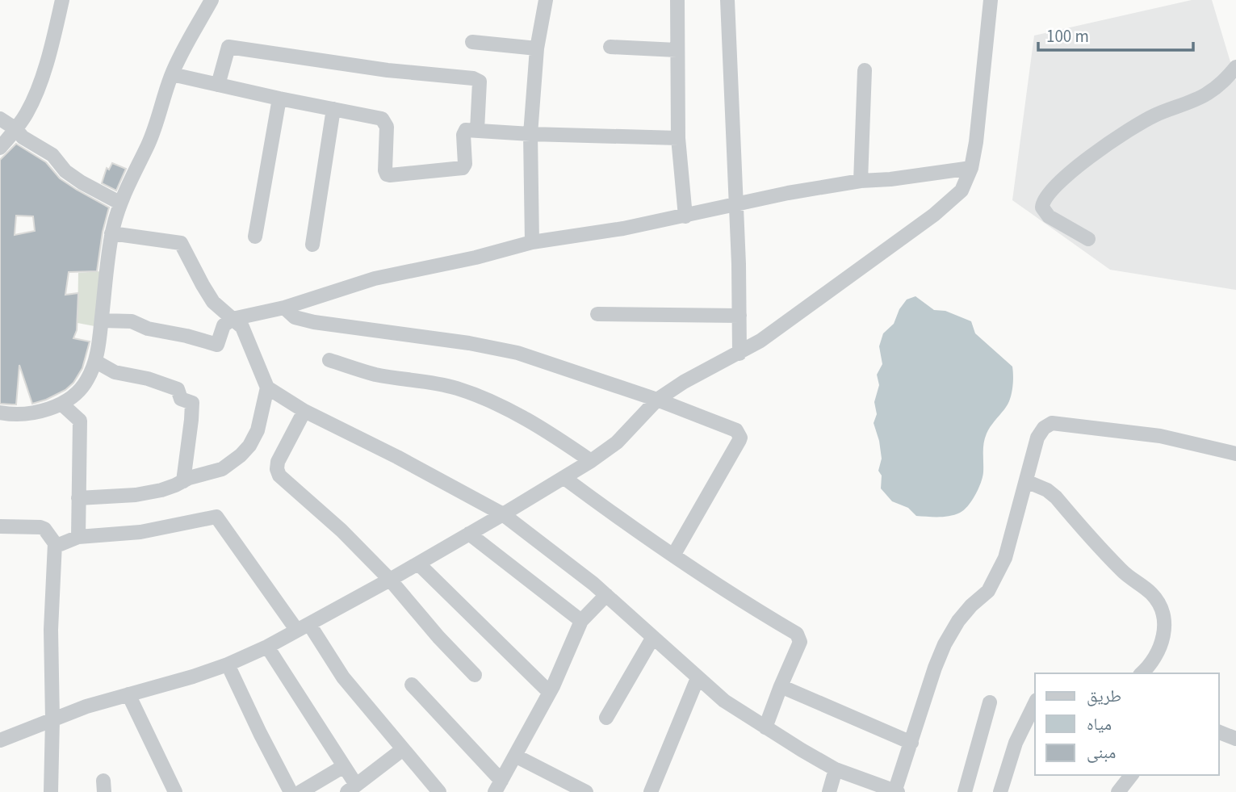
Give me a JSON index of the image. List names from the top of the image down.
{
  "legend": ["طريق", "مياه", "مبنى"],
  "scale_bar": "100 m"
}
